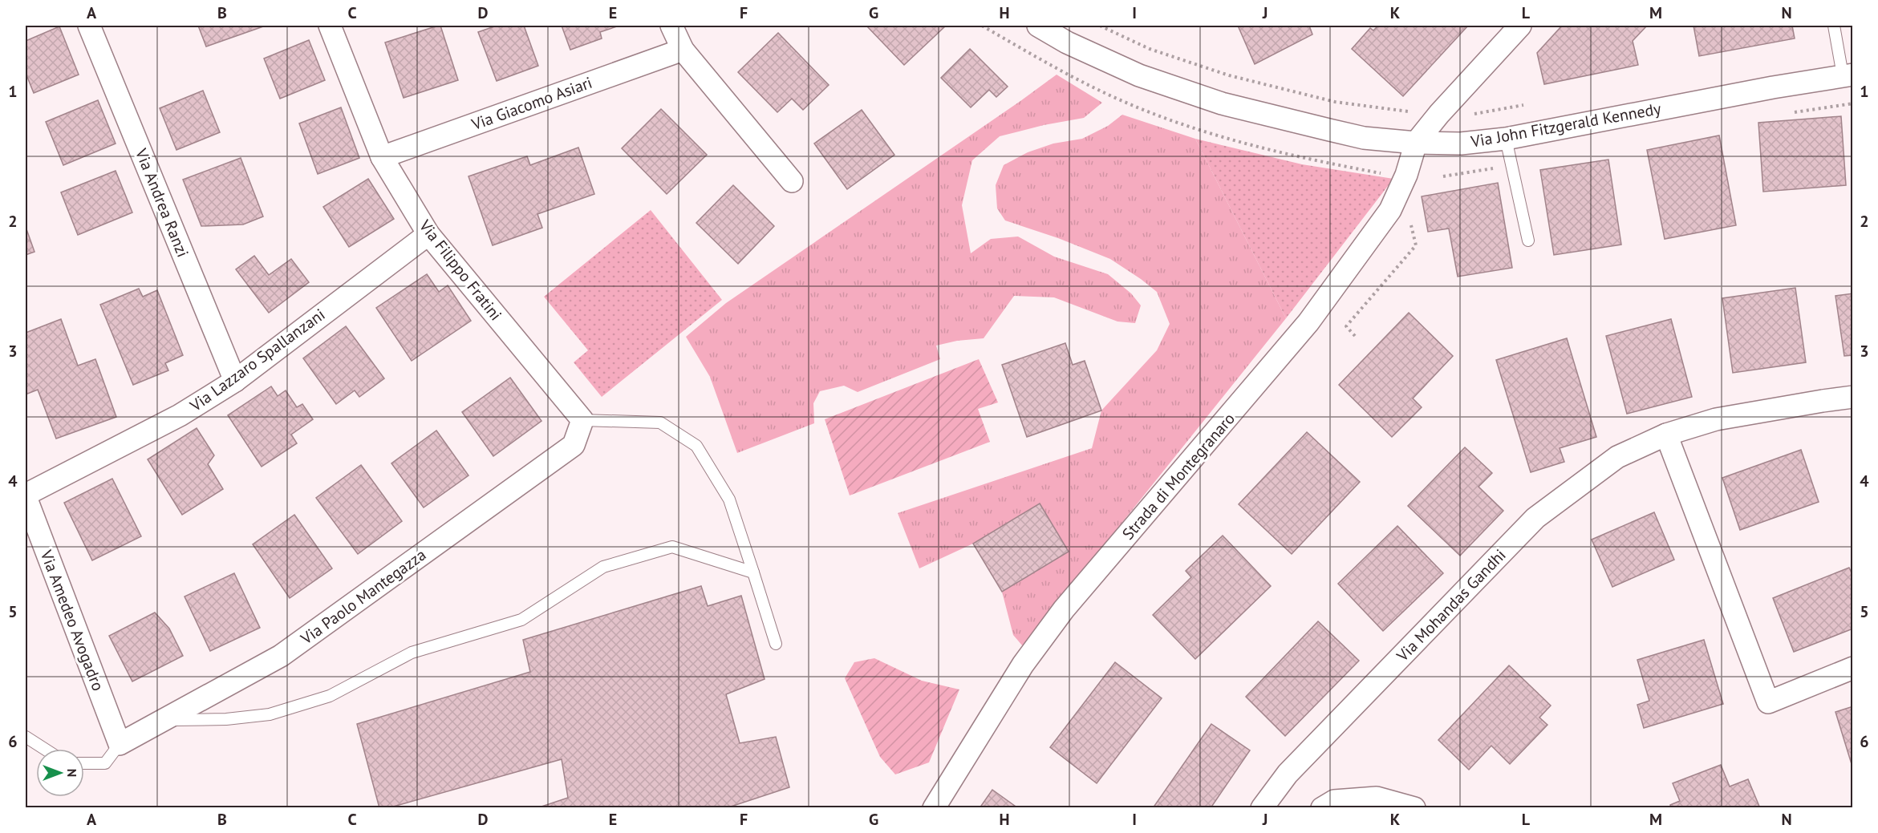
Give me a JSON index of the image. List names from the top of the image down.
{
  "streets": {
    "street": [
      "Via Giacomo Asiari",
      "Via John Fitzgerald Kennedy",
      "Via Andrea Ranzi",
      "Via Filippo Fratini",
      "Via Lazzaro Spallanzani",
      "Strada di Montegranaro",
      "Via Paolo Mantegazza",
      "Via Mohandas Gandhi",
      "Via Amedeo Avogadro"
    ]
  },
  "crossings": [
    ["Via Giacomo Asiari", "Via Filippo Fratini"],
    ["Via John Fitzgerald Kennedy", "Strada di Montegranaro"],
    ["Via Andrea Ranzi", "Via Lazzaro Spallanzani"],
    ["Via Filippo Fratini", "Via Lazzaro Spallanzani"],
    ["Via Filippo Fratini", "Via Paolo Mantegazza"],
    ["Via Lazzaro Spallanzani", "Via Amedeo Avogadro"],
    ["Via Paolo Mantegazza", "Via Amedeo Avogadro"]
  ],
  "north": "right",
  "grid": {
    "columns": [
      "A",
      "B",
      "C",
      "D",
      "E",
      "F",
      "G",
      "H",
      "I",
      "J",
      "K",
      "L",
      "M",
      "N"
    ],
    "rows": [
      "1",
      "2",
      "3",
      "4",
      "5",
      "6"
    ]
  }
}
